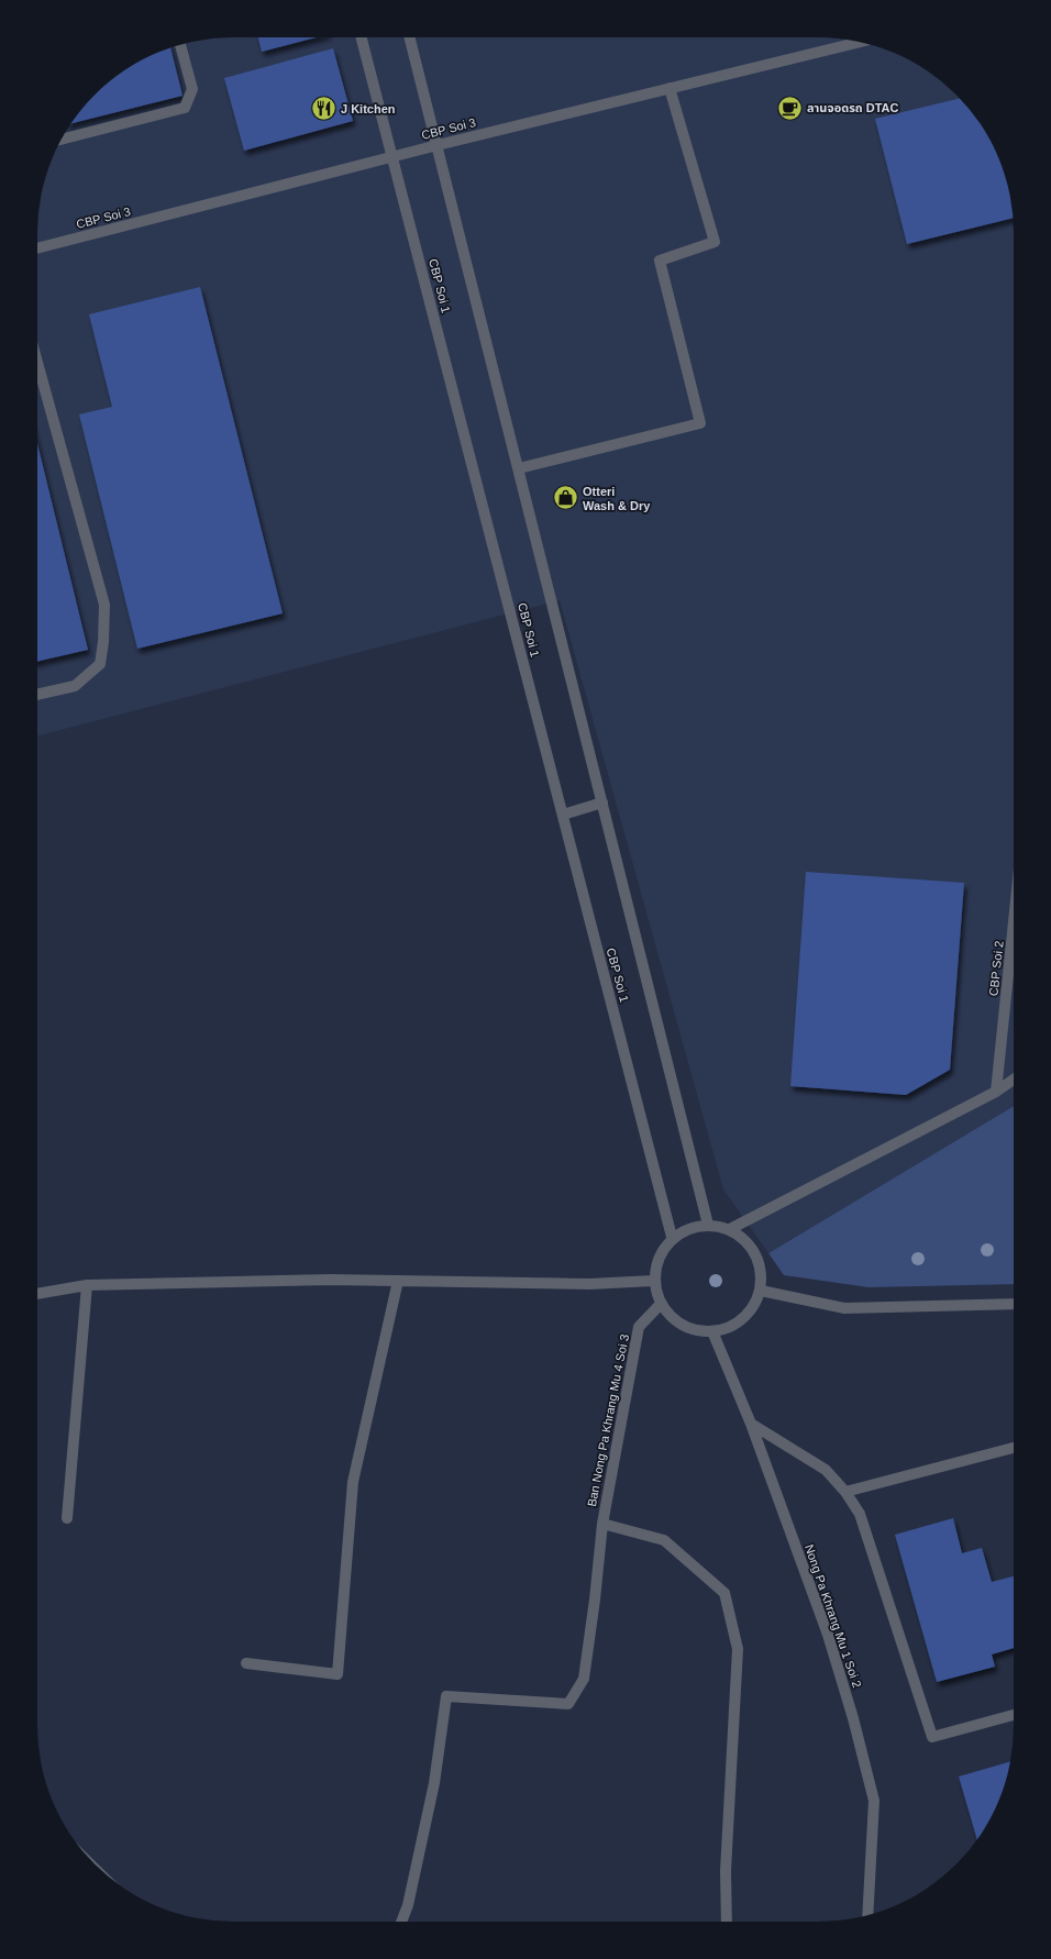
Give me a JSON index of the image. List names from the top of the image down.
{
  "streets": {
    "street": [
      "CBP Soi 3",
      "CBP Soi 1",
      "CBP Soi 2",
      "Ban Nong Pa Khrang Mu 4 Soi 3",
      "Nong Pa Khrang Mu 1 Soi 2"
    ]
  },
  "crossings": [
    ["CBP Soi 3", "CBP Soi 1"],
    ["CBP Soi 1", "Ban Nong Pa Khrang Mu 4 Soi 3"],
    ["CBP Soi 1", "Nong Pa Khrang Mu 1 Soi 2"],
    ["Ban Nong Pa Khrang Mu 4 Soi 3", "Nong Pa Khrang Mu 1 Soi 2"]
  ],
  "places": {
    "cafe": ["ลานจอดรถ DTAC"],
    "restaurant": ["J Kitchen"],
    "shop": ["Otteri Wash & Dry"]
  }
}
